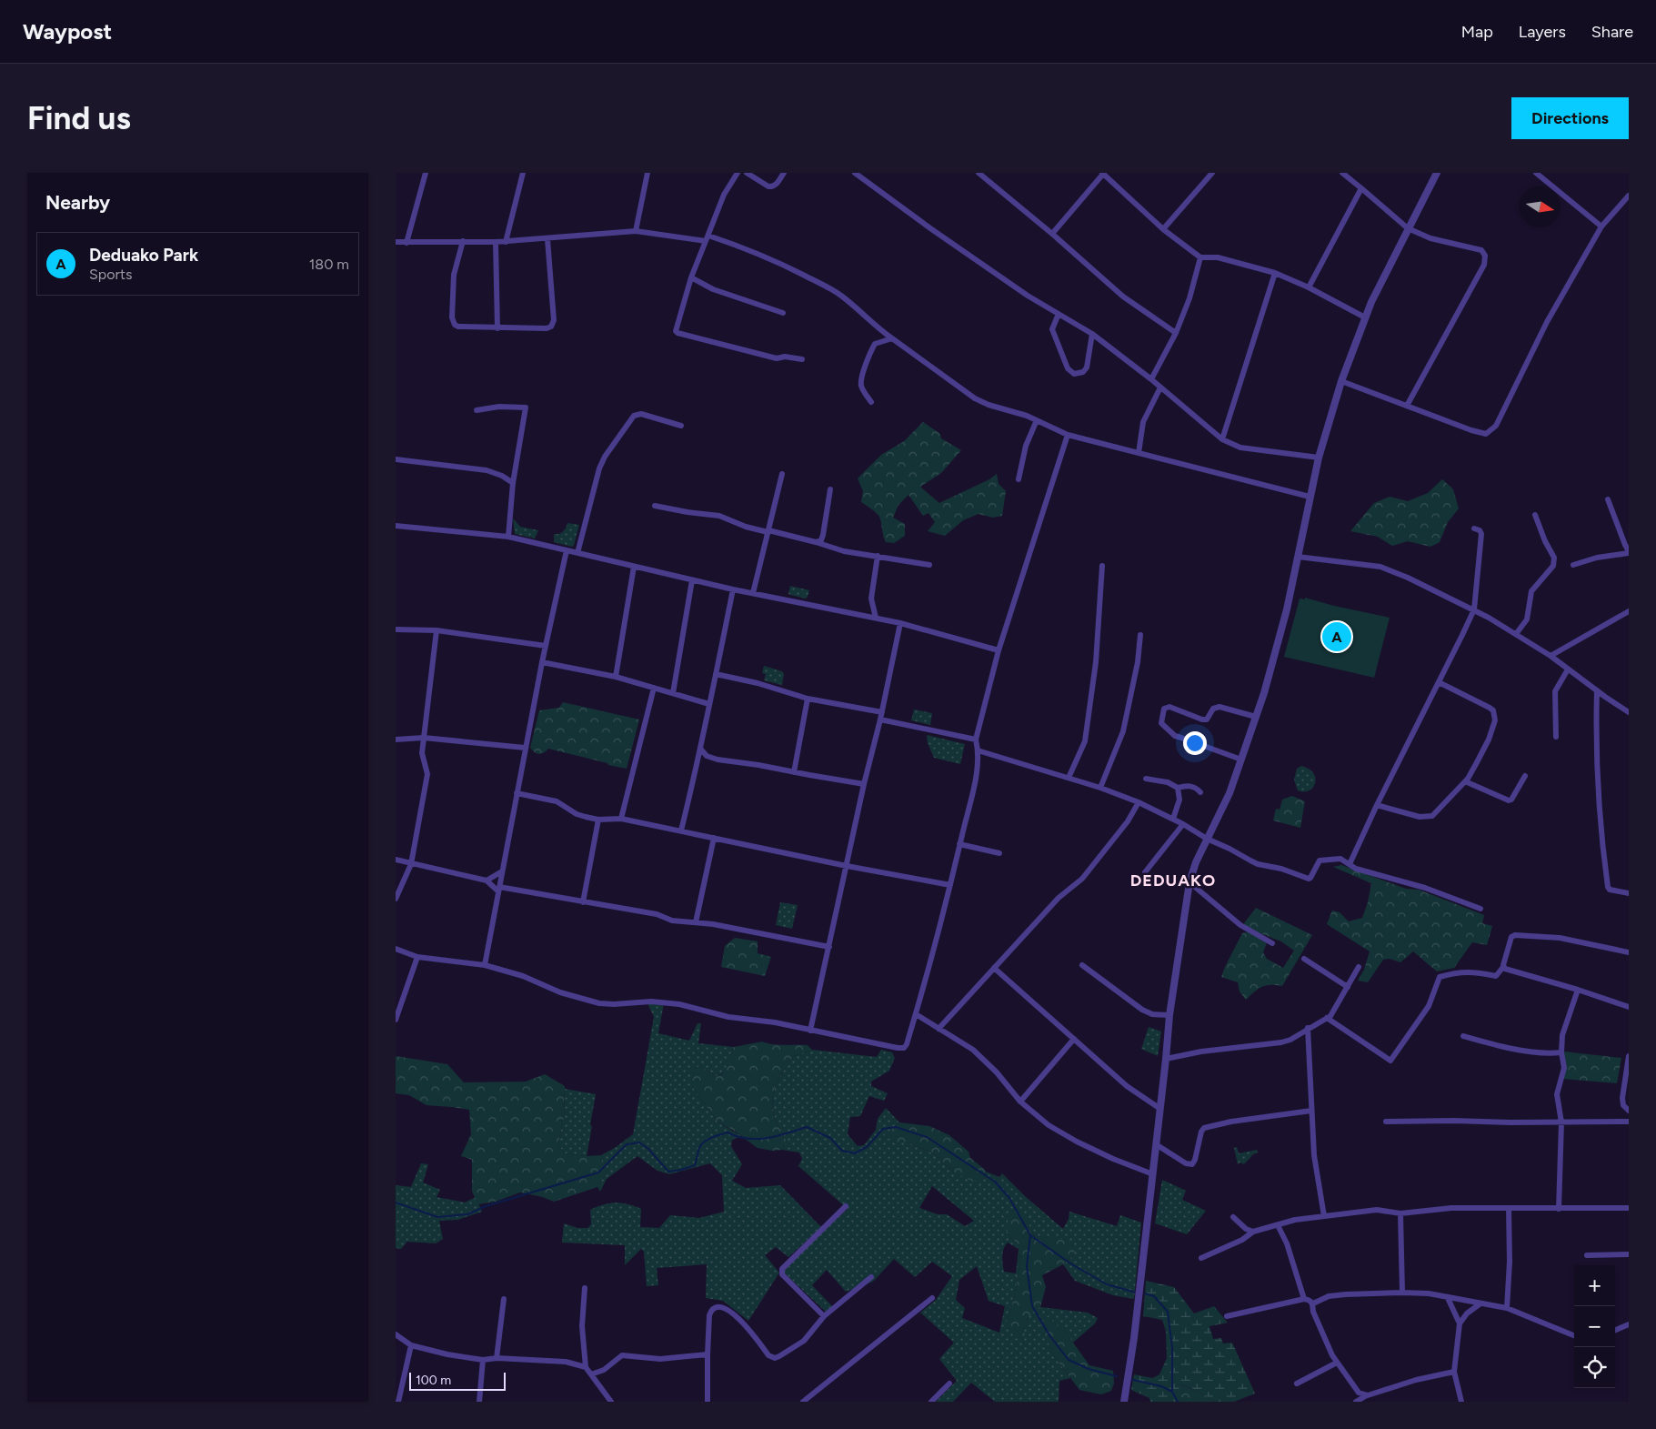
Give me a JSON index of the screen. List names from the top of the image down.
{
  "districts": ["DEDUAKO"],
  "scale_bar": "100 m",
  "north": "right",
  "page": {
    "header": "Waypost",
    "nav": ["Map", "Layers", "Share"],
    "buttons": "Directions",
    "title": "Find us",
    "heading": "Nearby",
    "list": [
      {
        "mark": "A",
        "name": "Deduako Park",
        "note": "Sports",
        "value": "180 m"
      }
    ],
    "pins": "A",
    "map_buttons": ["+", "−"],
    "scale": "100 m"
  }
}
